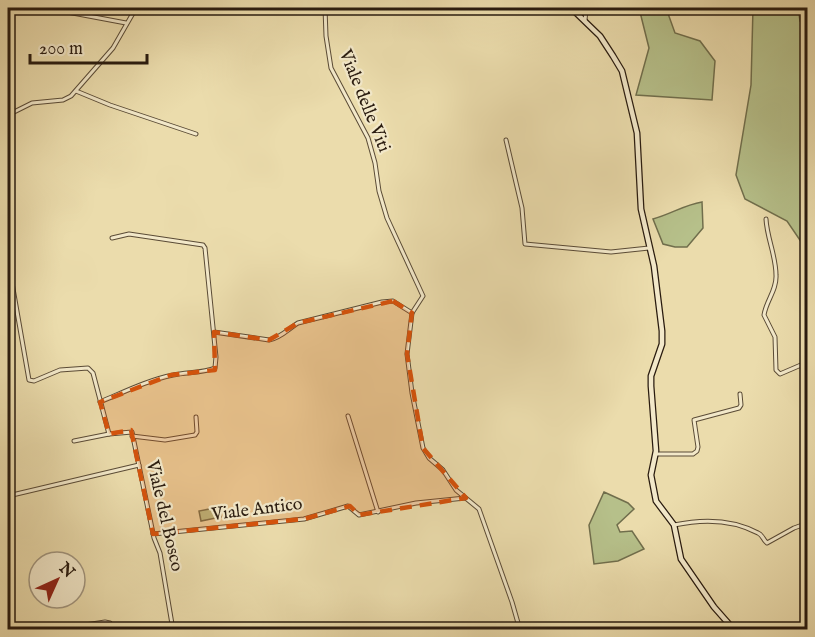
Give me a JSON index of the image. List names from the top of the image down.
{
  "streets": {
    "street": ["Viale delle Viti", "Viale Antico", "Viale del Bosco"]
  },
  "crossings": [
    ["Viale delle Viti", "Viale Antico"],
    ["Viale Antico", "Viale del Bosco"]
  ],
  "scale_bar": "200 m",
  "north": "top right"
}
